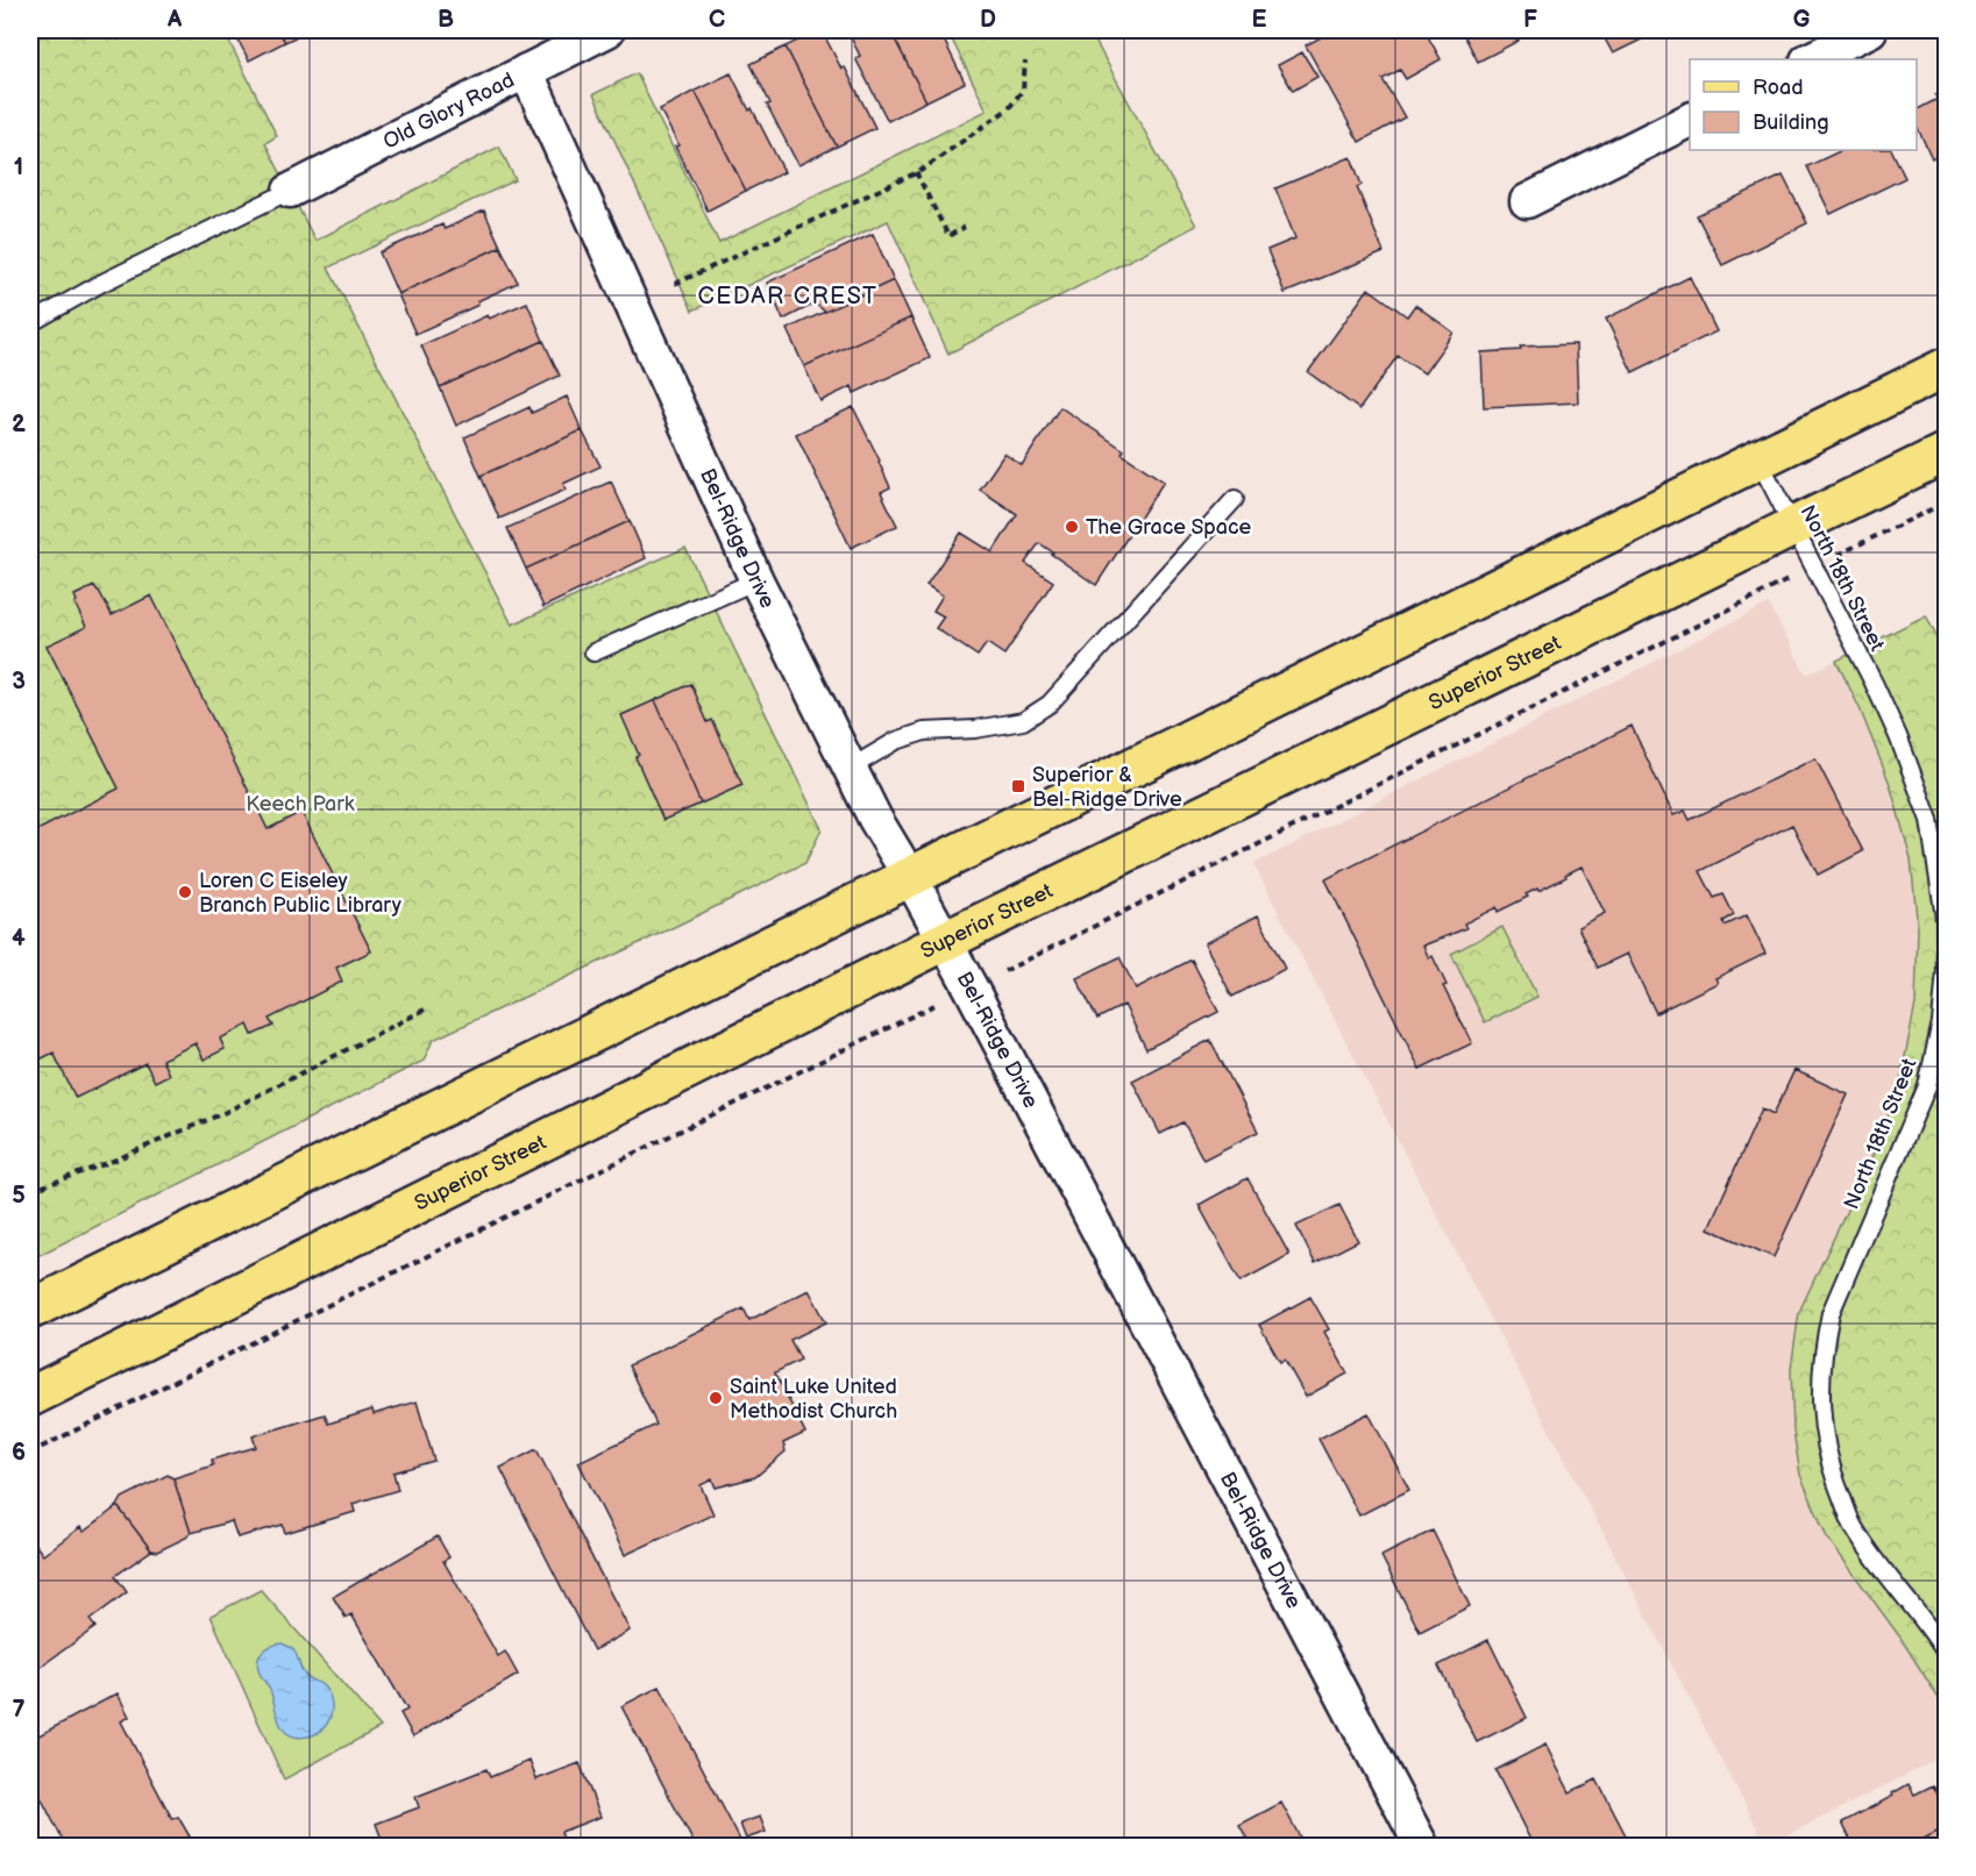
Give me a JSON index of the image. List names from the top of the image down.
{
  "streets": {
    "main road": ["Superior Street"],
    "street": ["Old Glory Road", "Bel-Ridge Drive"],
    "lane": ["North 18th Street"]
  },
  "crossings": [
    ["Old Glory Road", "Bel-Ridge Drive"],
    ["Bel-Ridge Drive", "Superior Street"],
    ["North 18th Street", "Superior Street"]
  ],
  "districts": ["CEDAR CREST"],
  "parks": ["Keech Park"],
  "places": {
    "other": ["The Grace Space", "Loren C Eiseley Branch Public Library", "Saint Luke United Methodist Church"],
    "transit": ["Superior & Bel‐Ridge Drive"]
  },
  "legend": ["Road", "Building"],
  "grid": {
    "columns": [
      "A",
      "B",
      "C",
      "D",
      "E",
      "F",
      "G"
    ],
    "rows": [
      "1",
      "2",
      "3",
      "4",
      "5",
      "6",
      "7"
    ]
  }
}
